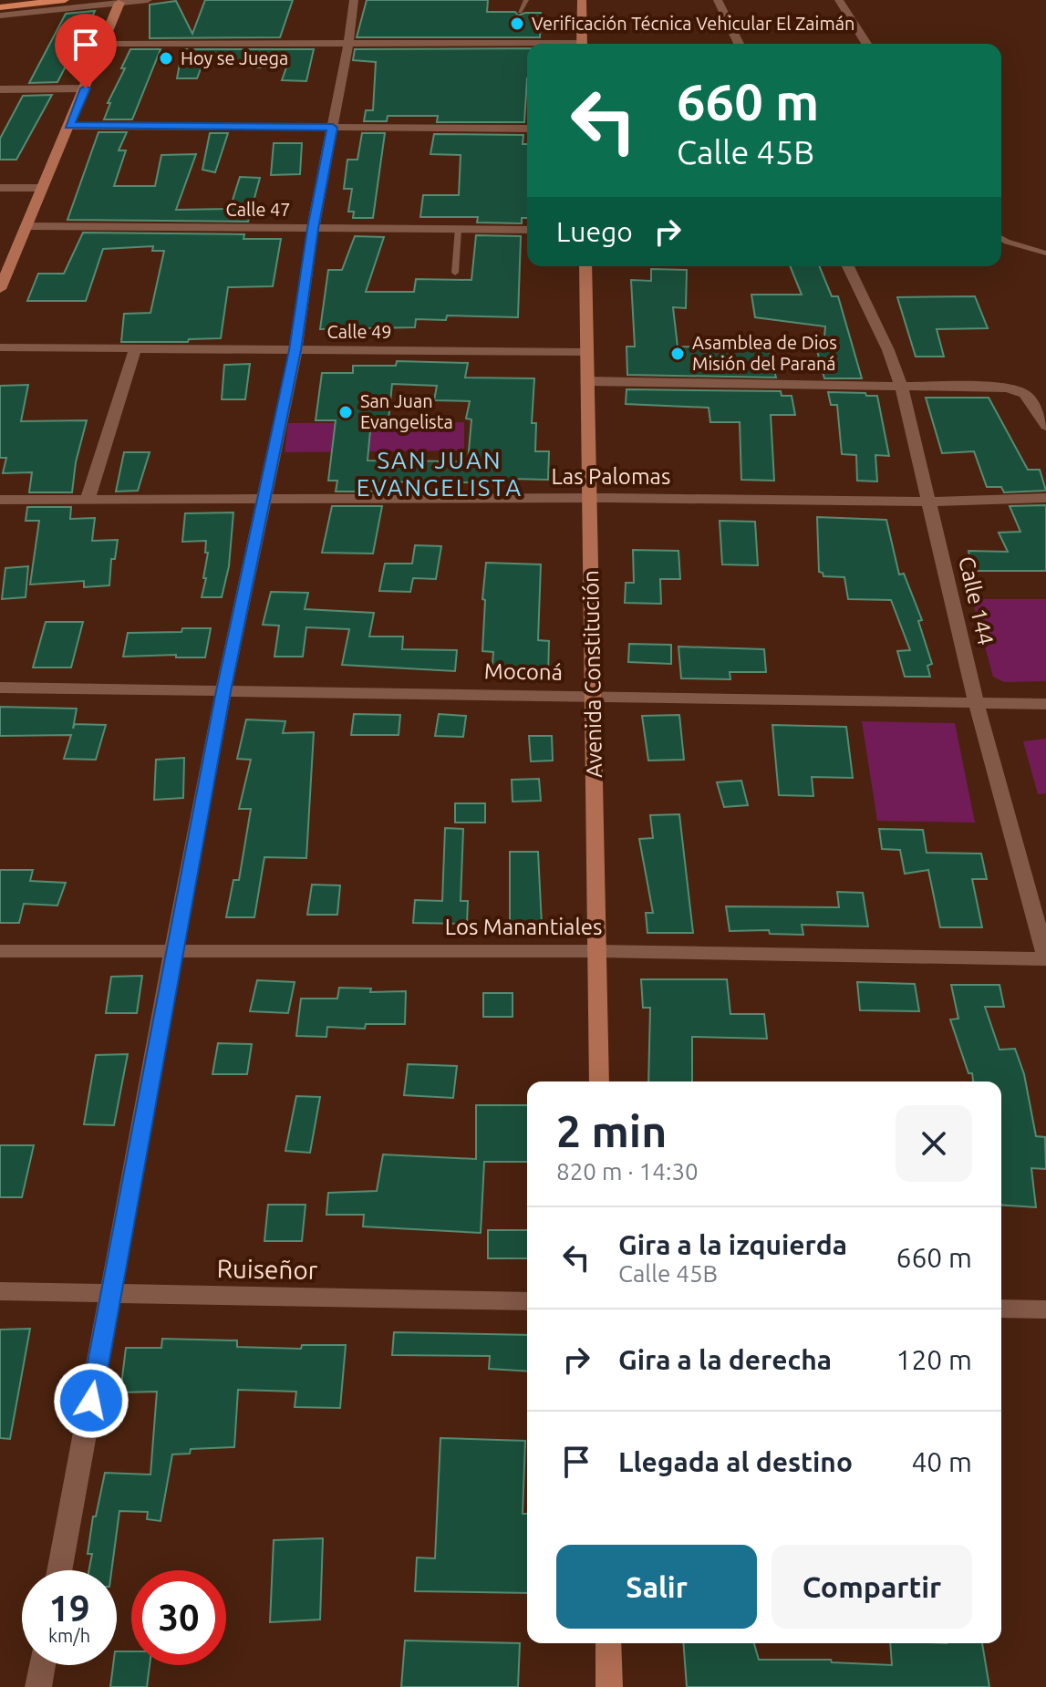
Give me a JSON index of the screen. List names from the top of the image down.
{
  "streets": {
    "main road": ["Avenida Constitución"],
    "street": [
      "Calle 47",
      "Calle 49",
      "Las Palomas",
      "Calle 144",
      "Moconá",
      "Los Manantiales",
      "Ruiseñor"
    ]
  },
  "crossings": [
    ["Calle 49", "Avenida Constitución"],
    ["Las Palomas", "Calle 144"],
    ["Las Palomas", "Avenida Constitución"],
    ["Calle 144", "Moconá"],
    ["Calle 144", "Los Manantiales"],
    ["Moconá", "Avenida Constitución"],
    ["Avenida Constitución", "Los Manantiales"]
  ],
  "districts": ["SAN JUAN EVANGELISTA"],
  "places": [
    "Verificación Técnica Vehicular El Zaimán",
    "Hoy se Juega",
    "Asamblea de Dios Misión del Paraná",
    "San Juan Evangelista"
  ],
  "page": {
    "turn": ["660 m", "Calle 45B"],
    "then": "Luego",
    "heading": ["2 min", "820 m · 14:30"],
    "list": [
      {
        "name": "Gira a la izquierda",
        "note": "Calle 45B",
        "value": "660 m"
      },
      {
        "name": "Gira a la derecha",
        "value": "120 m"
      },
      {
        "name": "Llegada al destino",
        "value": "40 m"
      }
    ],
    "buttons": ["Salir", "Compartir"],
    "speed": "19 km/h",
    "limit": "30"
  }
}
